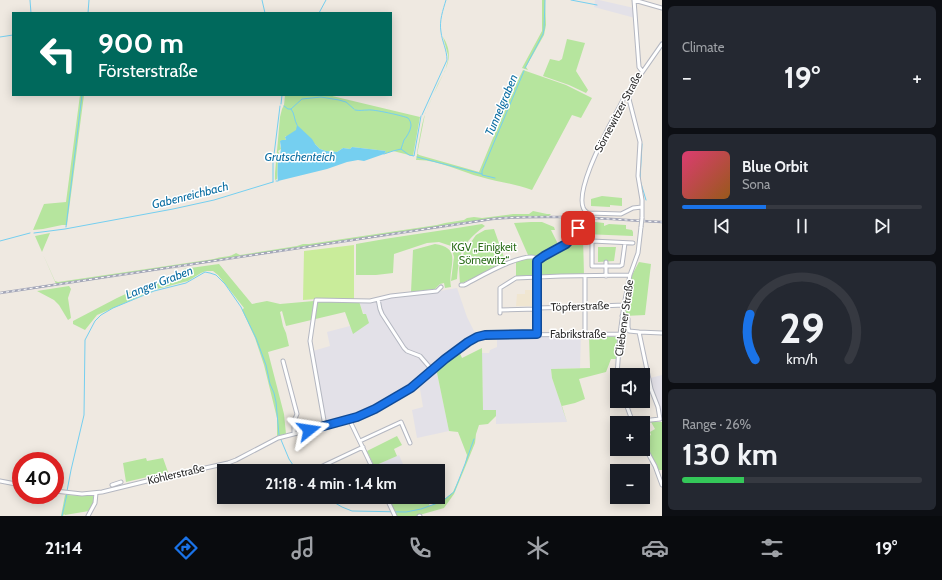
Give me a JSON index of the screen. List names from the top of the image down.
{
  "streets": {
    "street": [
      "Sörnewitzer Straße",
      "Töpferstraße",
      "Cliebener Straße",
      "Fabrikstraße",
      "Köhlerstraße"
    ]
  },
  "crossings": [
    ["Sörnewitzer Straße", "Cliebener Straße"],
    ["Töpferstraße", "Cliebener Straße"],
    ["Cliebener Straße", "Fabrikstraße"],
    ["Fabrikstraße", "Köhlerstraße"]
  ],
  "water": [
    "Tunnelgraben",
    "Grutschenteich",
    "Gabenreichbach",
    "Langer Graben"
  ],
  "parks": ["KGV „Einigkeit Sörnewitz“"],
  "page": {
    "tile": [
      "Climate",
      ["Range · 26%", "130 km"]
    ],
    "turn": ["900 m", "Försterstraße"],
    "heat": ["−", "19°", "+"],
    "song": ["Blue Orbit", "Sona"],
    "map_buttons": ["+", "−"],
    "limit": "40",
    "trip": "21:18 · 4 min · 1.4 km",
    "tabs": ["21:14", "19°"],
    "gauge": ["29", "km/h"]
  }
}
